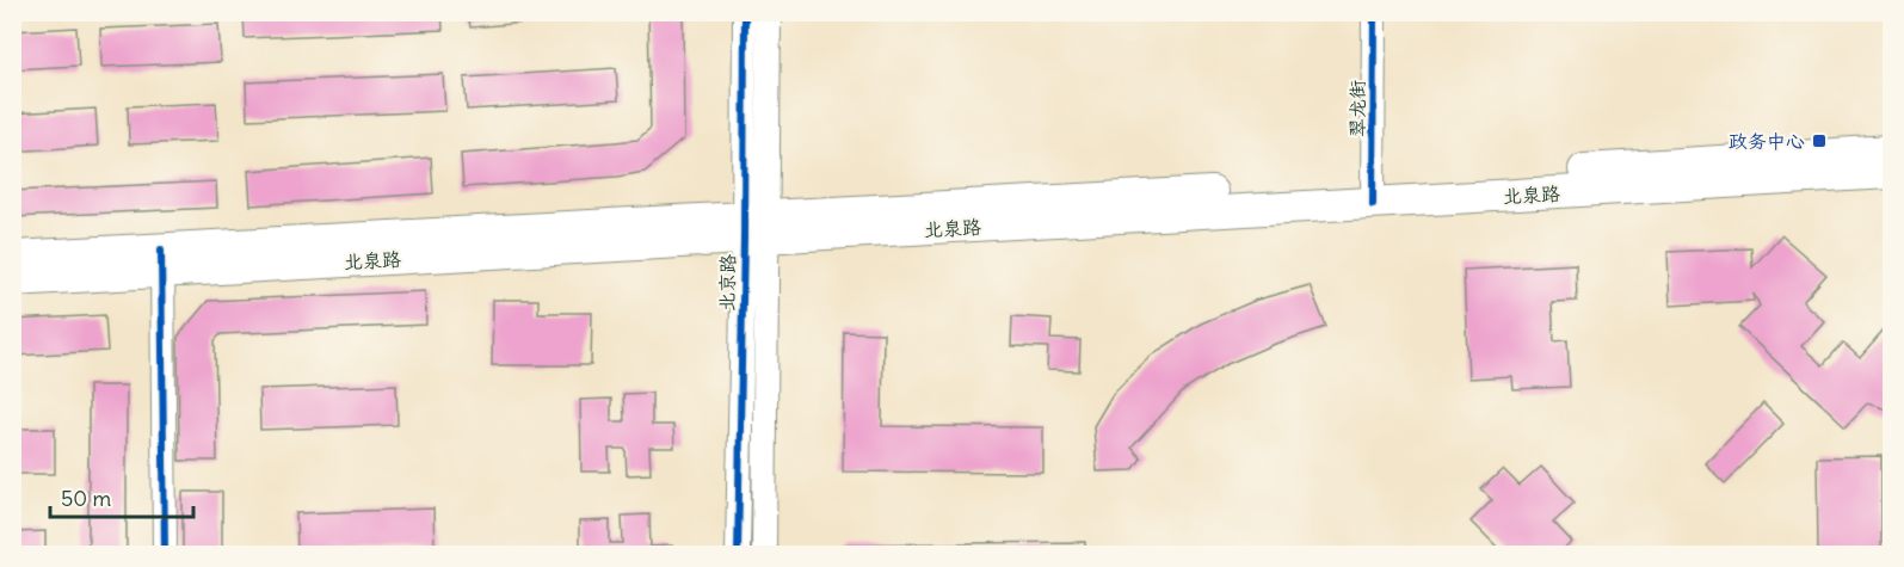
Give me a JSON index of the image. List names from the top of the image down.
{
  "streets": {
    "main road": ["北泉路"],
    "street": ["翠龙街", "北京路"]
  },
  "crossings": [
    ["翠龙街", "北泉路"],
    ["北泉路", "北京路"]
  ],
  "places": {
    "transit": ["政务中心"]
  },
  "scale_bar": "50 m"
}
